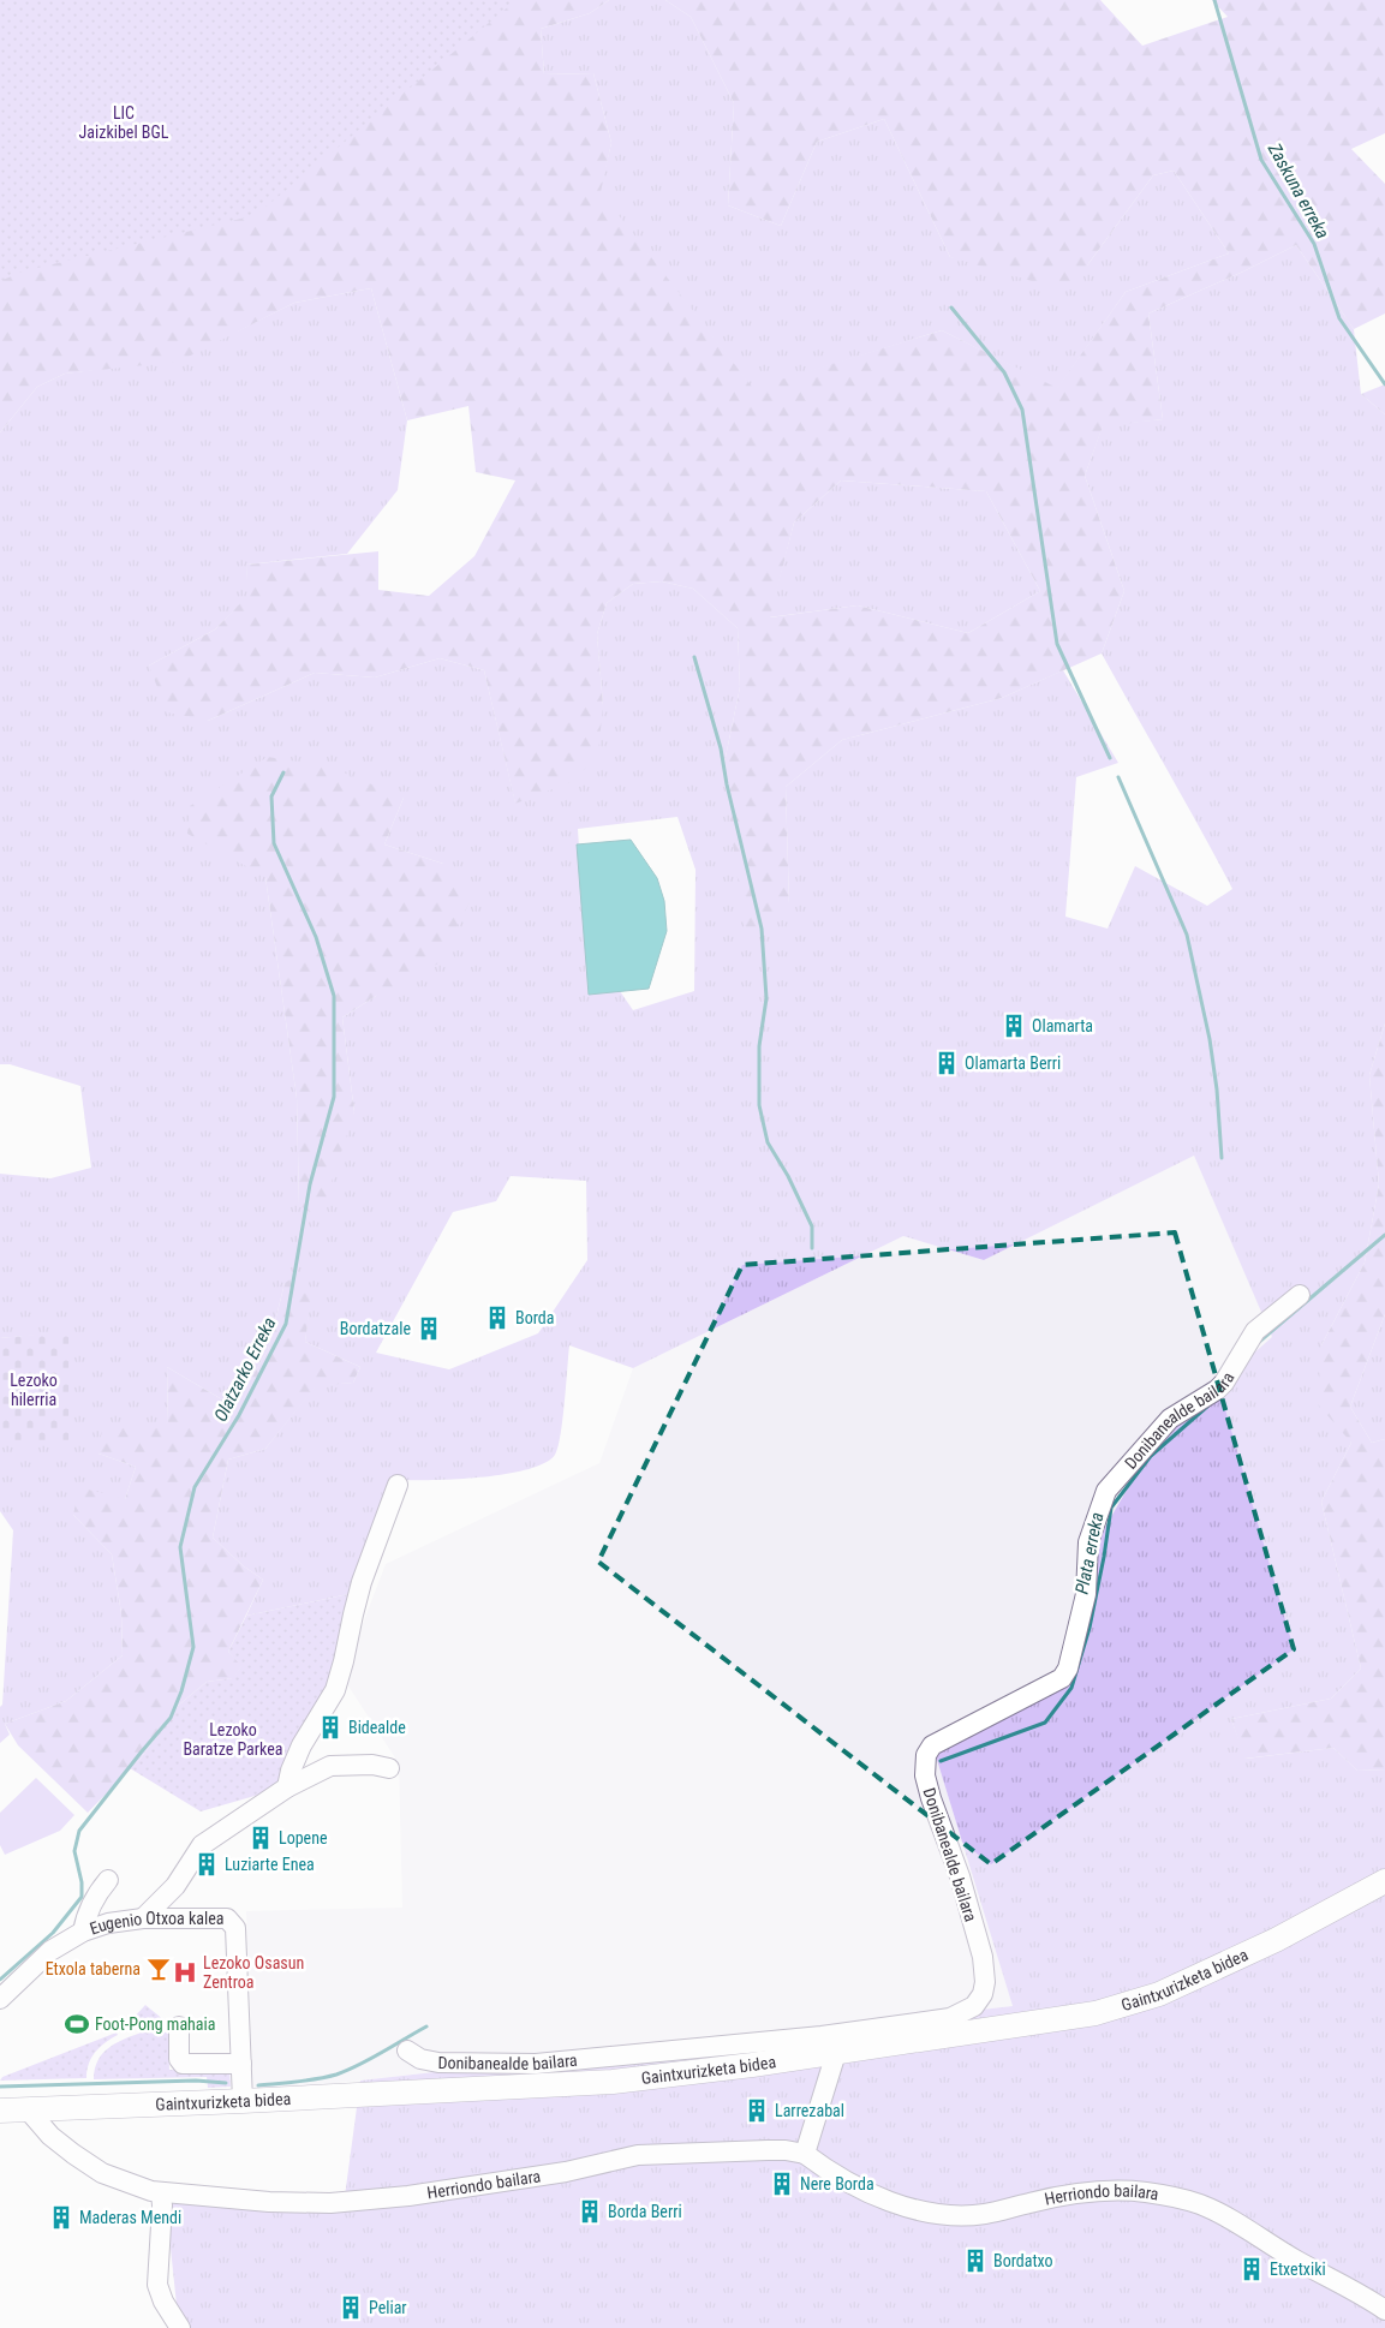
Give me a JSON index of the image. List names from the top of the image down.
{
  "streets": {
    "main road": ["Gaintxurizketa bidea"],
    "street": ["Donibanealde bailara", "Eugenio Otxoa kalea", "Herriondo bailara"]
  },
  "crossings": [
    ["Eugenio Otxoa kalea", "Gaintxurizketa bidea"],
    ["Gaintxurizketa bidea", "Herriondo bailara"]
  ],
  "water": ["Zaskuna erreka", "Olatzarko Erreka", "Plata erreka"],
  "parks": ["LIC Jaizkibel BGL", "Lezoko hilerria", "Lezoko Baratze Parkea"],
  "places": {
    "building": [
      "Olamarta",
      "Olamarta Berri",
      "Borda",
      "Bordatzale",
      "Bidealde",
      "Lopene",
      "Luziarte Enea",
      "Larrezabal",
      "Nere Borda",
      "Borda Berri",
      "Maderas Mendi",
      "Bordatxo",
      "Etxetxiki",
      "Peliar"
    ],
    "bar": ["Etxola taberna"],
    "hospital": ["Lezoko Osasun Zentroa"],
    "sports": ["Foot-Pong mahaia"]
  }
}
